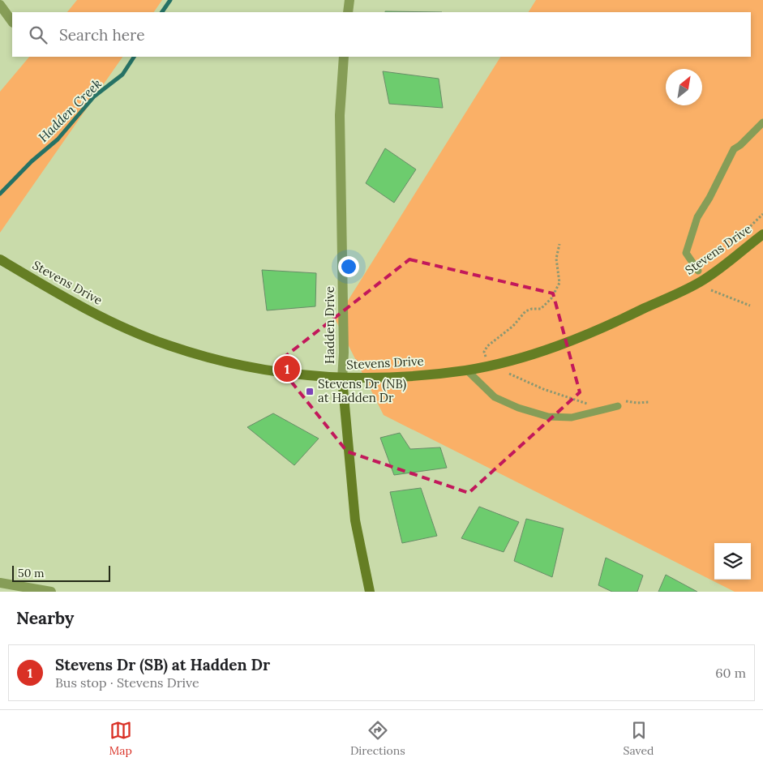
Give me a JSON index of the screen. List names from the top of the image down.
{
  "streets": {
    "street": ["Stevens Drive", "Hadden Drive"]
  },
  "crossings": [
    ["Stevens Drive", "Hadden Drive"]
  ],
  "water": ["Hadden Creek"],
  "places": {
    "transit": ["Stevens Dr (NB) at Hadden Dr"]
  },
  "scale_bar": "50 m",
  "north": "top right",
  "page": {
    "search": "Search here",
    "pins": "1",
    "scale": "50 m",
    "heading": "Nearby",
    "list": [
      {
        "mark": "1",
        "name": "Stevens Dr (SB) at Hadden Dr",
        "note": "Bus stop · Stevens Drive",
        "value": "60 m"
      }
    ],
    "nav": ["Map", "Directions", "Saved"]
  }
}
